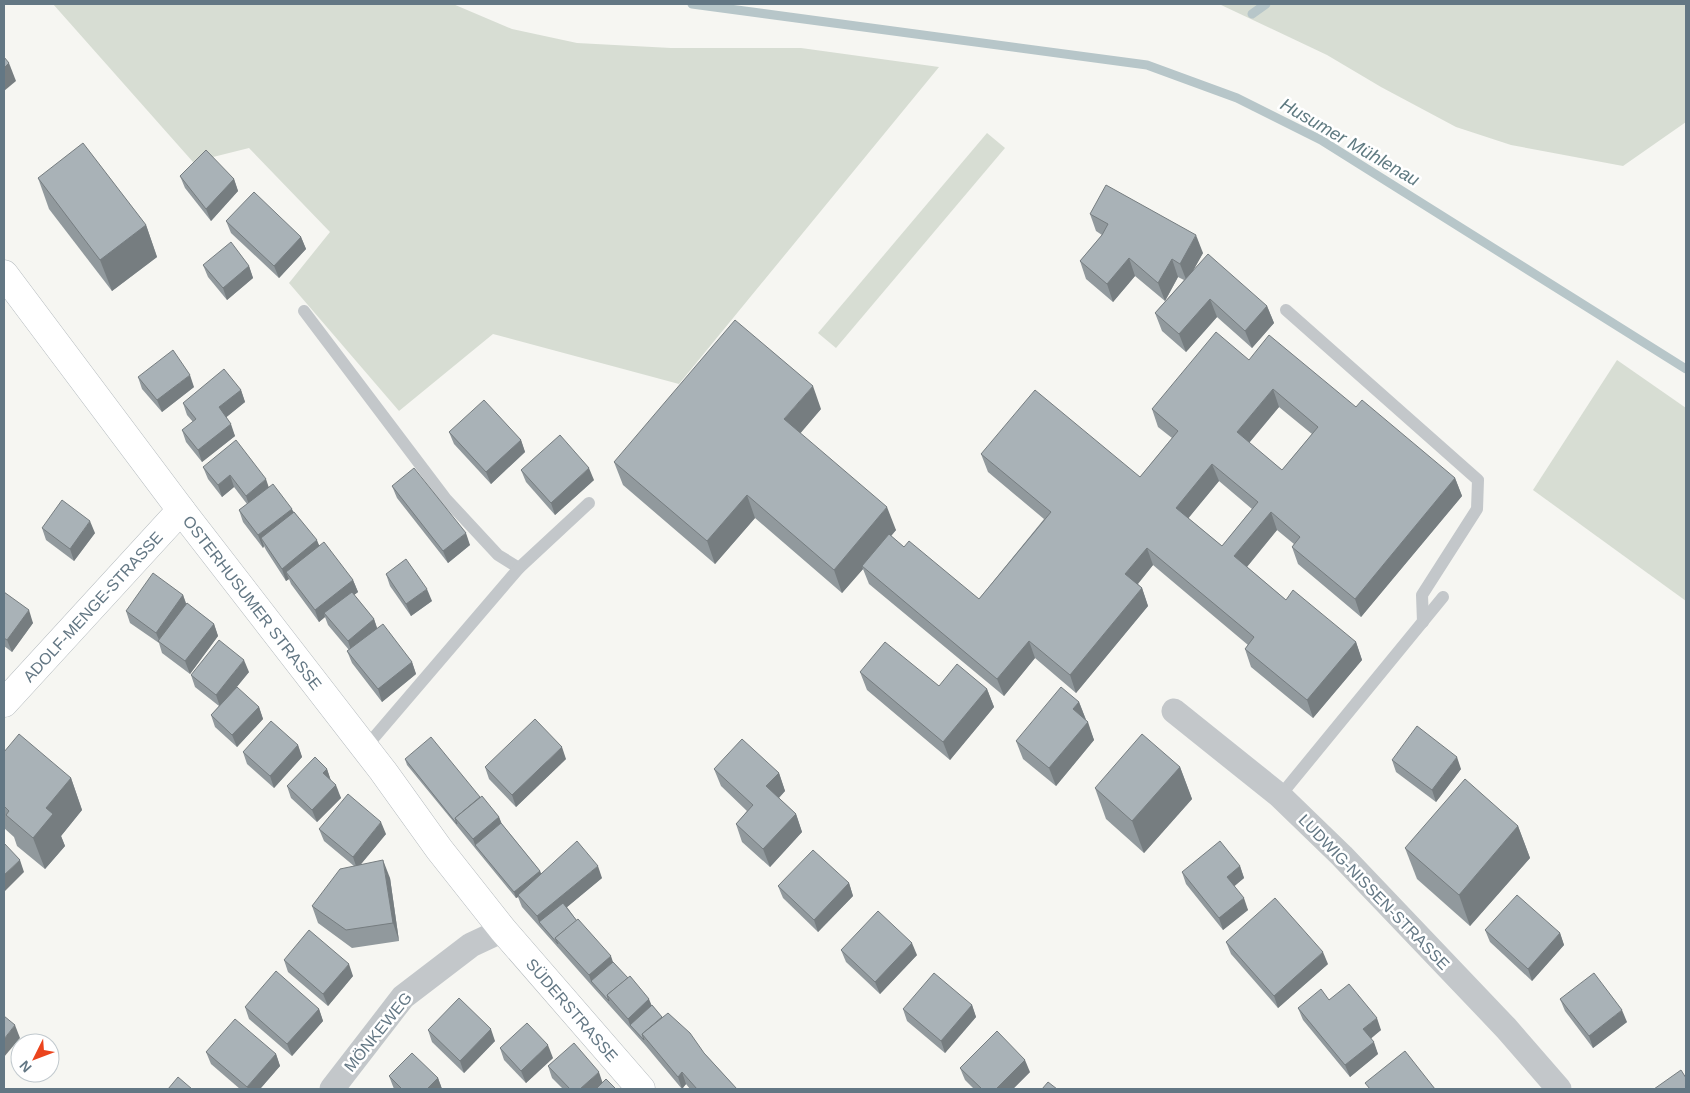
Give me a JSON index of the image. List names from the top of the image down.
{
  "streets": {
    "main road": ["OSTERHUSUMER STRASSE", "ADOLF-MENGE-STRASSE", "SÜDERSTRASSE"],
    "street": ["LUDWIG-NISSEN-STRASSE", "MÖNKEWEG"]
  },
  "crossings": [
    ["OSTERHUSUMER STRASSE", "ADOLF-MENGE-STRASSE"],
    ["OSTERHUSUMER STRASSE", "SÜDERSTRASSE"],
    ["OSTERHUSUMER STRASSE", "MÖNKEWEG"],
    ["SÜDERSTRASSE", "MÖNKEWEG"]
  ],
  "water": ["Husumer Mühlenau"],
  "north": "bottom left"
}
